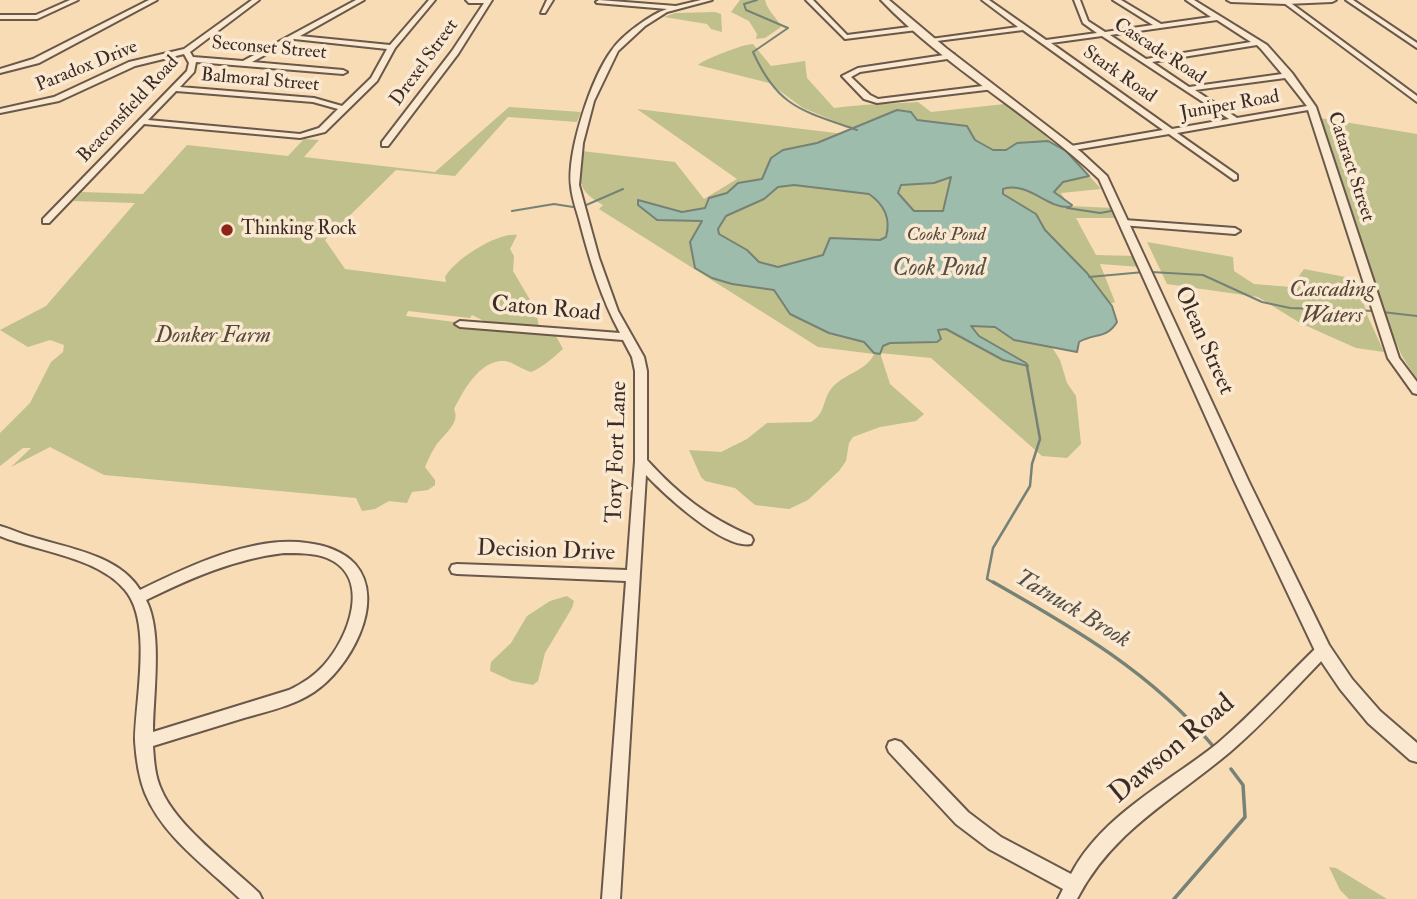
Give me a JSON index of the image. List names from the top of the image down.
{
  "streets": {
    "street": [
      "Seconset Street",
      "Cascade Road",
      "Drexel Street",
      "Paradox Drive",
      "Stark Road",
      "Balmoral Street",
      "Juniper Road",
      "Beaconsfield Road",
      "Cataract Street",
      "Caton Road",
      "Olean Street",
      "Tory Fort Lane",
      "Decision Drive",
      "Dawson Road"
    ]
  },
  "crossings": [
    ["Seconset Street", "Paradox Drive"],
    ["Seconset Street", "Beaconsfield Road"],
    ["Cascade Road", "Juniper Road"],
    ["Paradox Drive", "Beaconsfield Road"],
    ["Stark Road", "Juniper Road"],
    ["Balmoral Street", "Beaconsfield Road"],
    ["Juniper Road", "Cataract Street"],
    ["Juniper Road", "Olean Street"],
    ["Caton Road", "Tory Fort Lane"],
    ["Olean Street", "Dawson Road"],
    ["Tory Fort Lane", "Decision Drive"]
  ],
  "water": ["Cook Pond", "Tatnuck Brook"],
  "parks": ["Cooks Pond", "Cascading Waters", "Donker Farm"],
  "places": ["Thinking Rock"]
}
